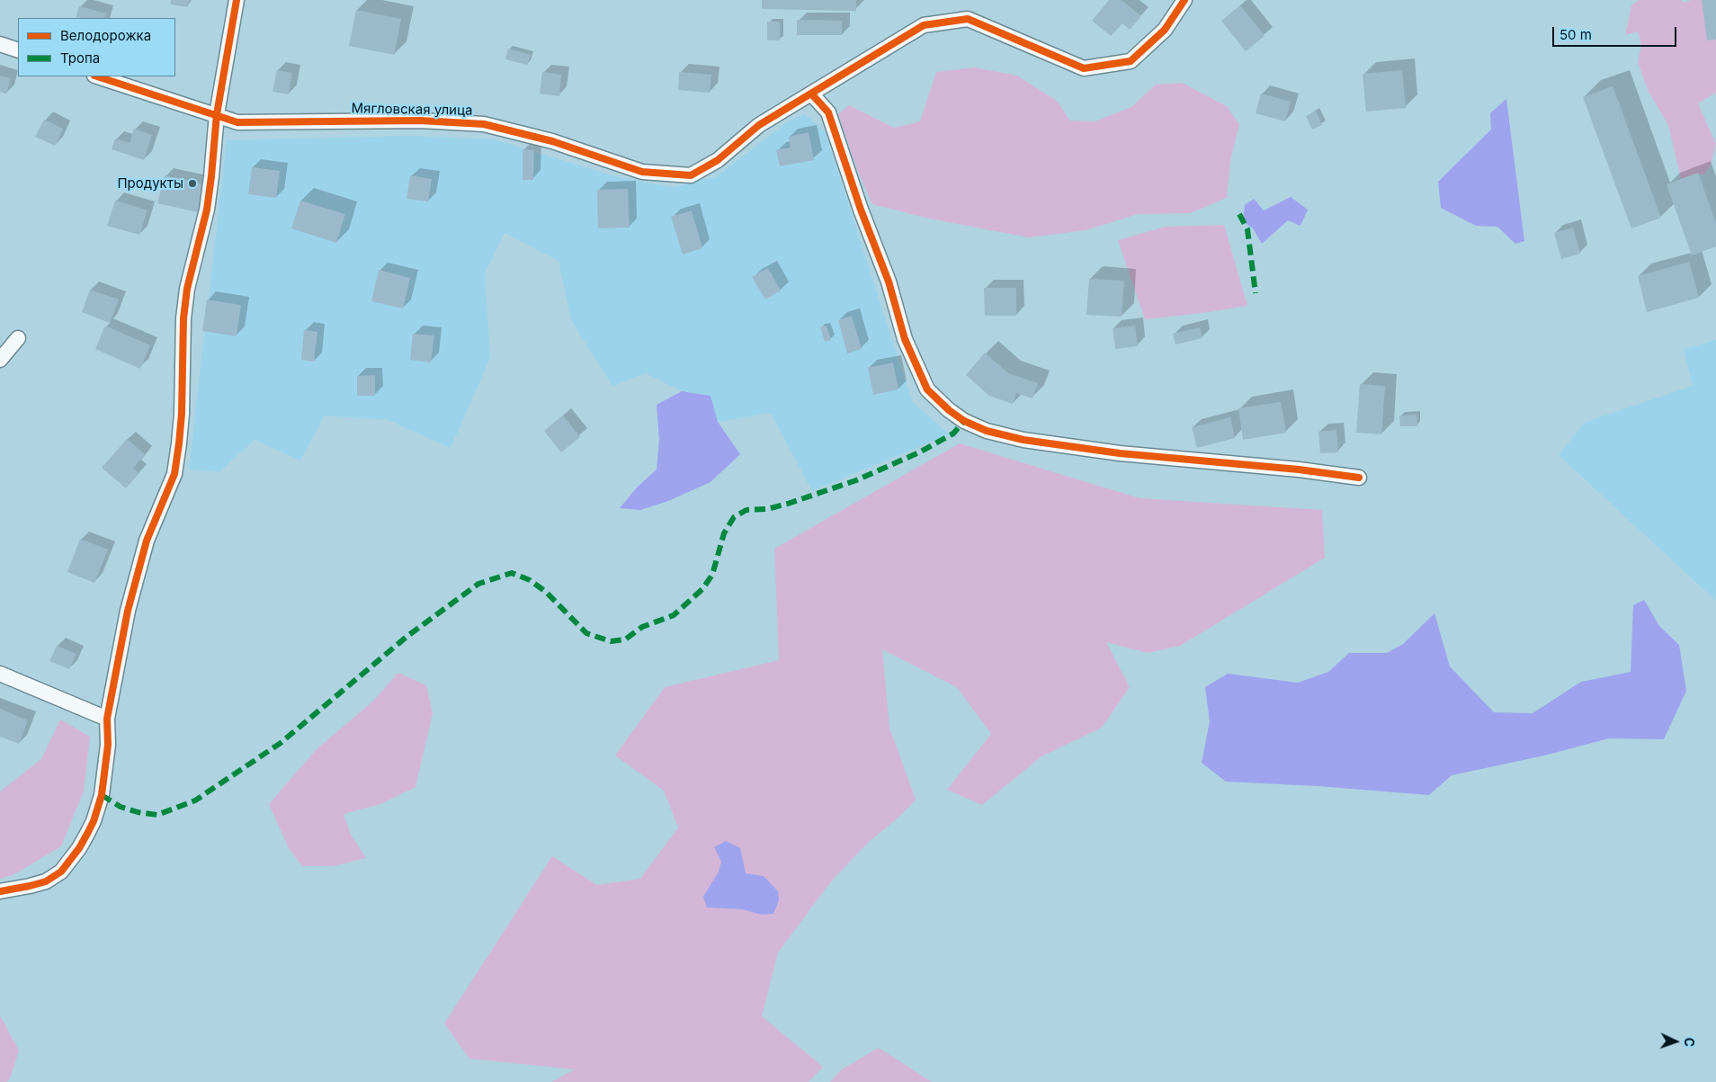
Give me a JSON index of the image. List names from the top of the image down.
{
  "streets": {
    "street": ["Мягловская улица"]
  },
  "places": ["Продукты"],
  "legend": ["Велодорожка", "Тропа"],
  "scale_bar": "50 m",
  "north": "right"
}
